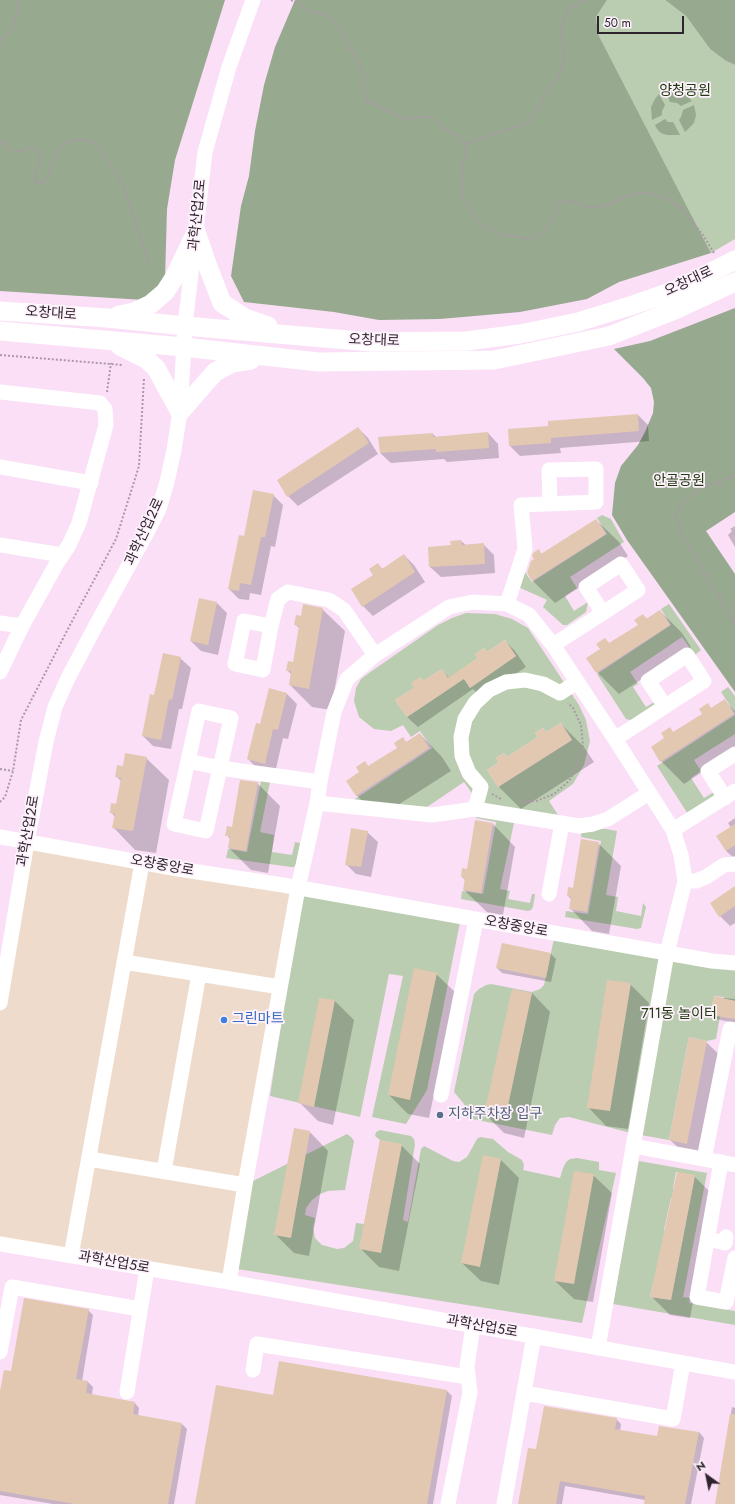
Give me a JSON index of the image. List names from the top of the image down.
{
  "streets": {
    "main road": ["오창대로"],
    "street": ["과학산업2로", "오창중앙로", "과학산업5로"]
  },
  "crossings": [
    ["과학산업2로", "오창대로"],
    ["과학산업2로", "오창중앙로"]
  ],
  "parks": ["양청공원", "안골공원", "711동 놀이터"],
  "places": ["그린마트", "지하주차장 입구"],
  "scale_bar": "50 m",
  "north": "top left"
}
